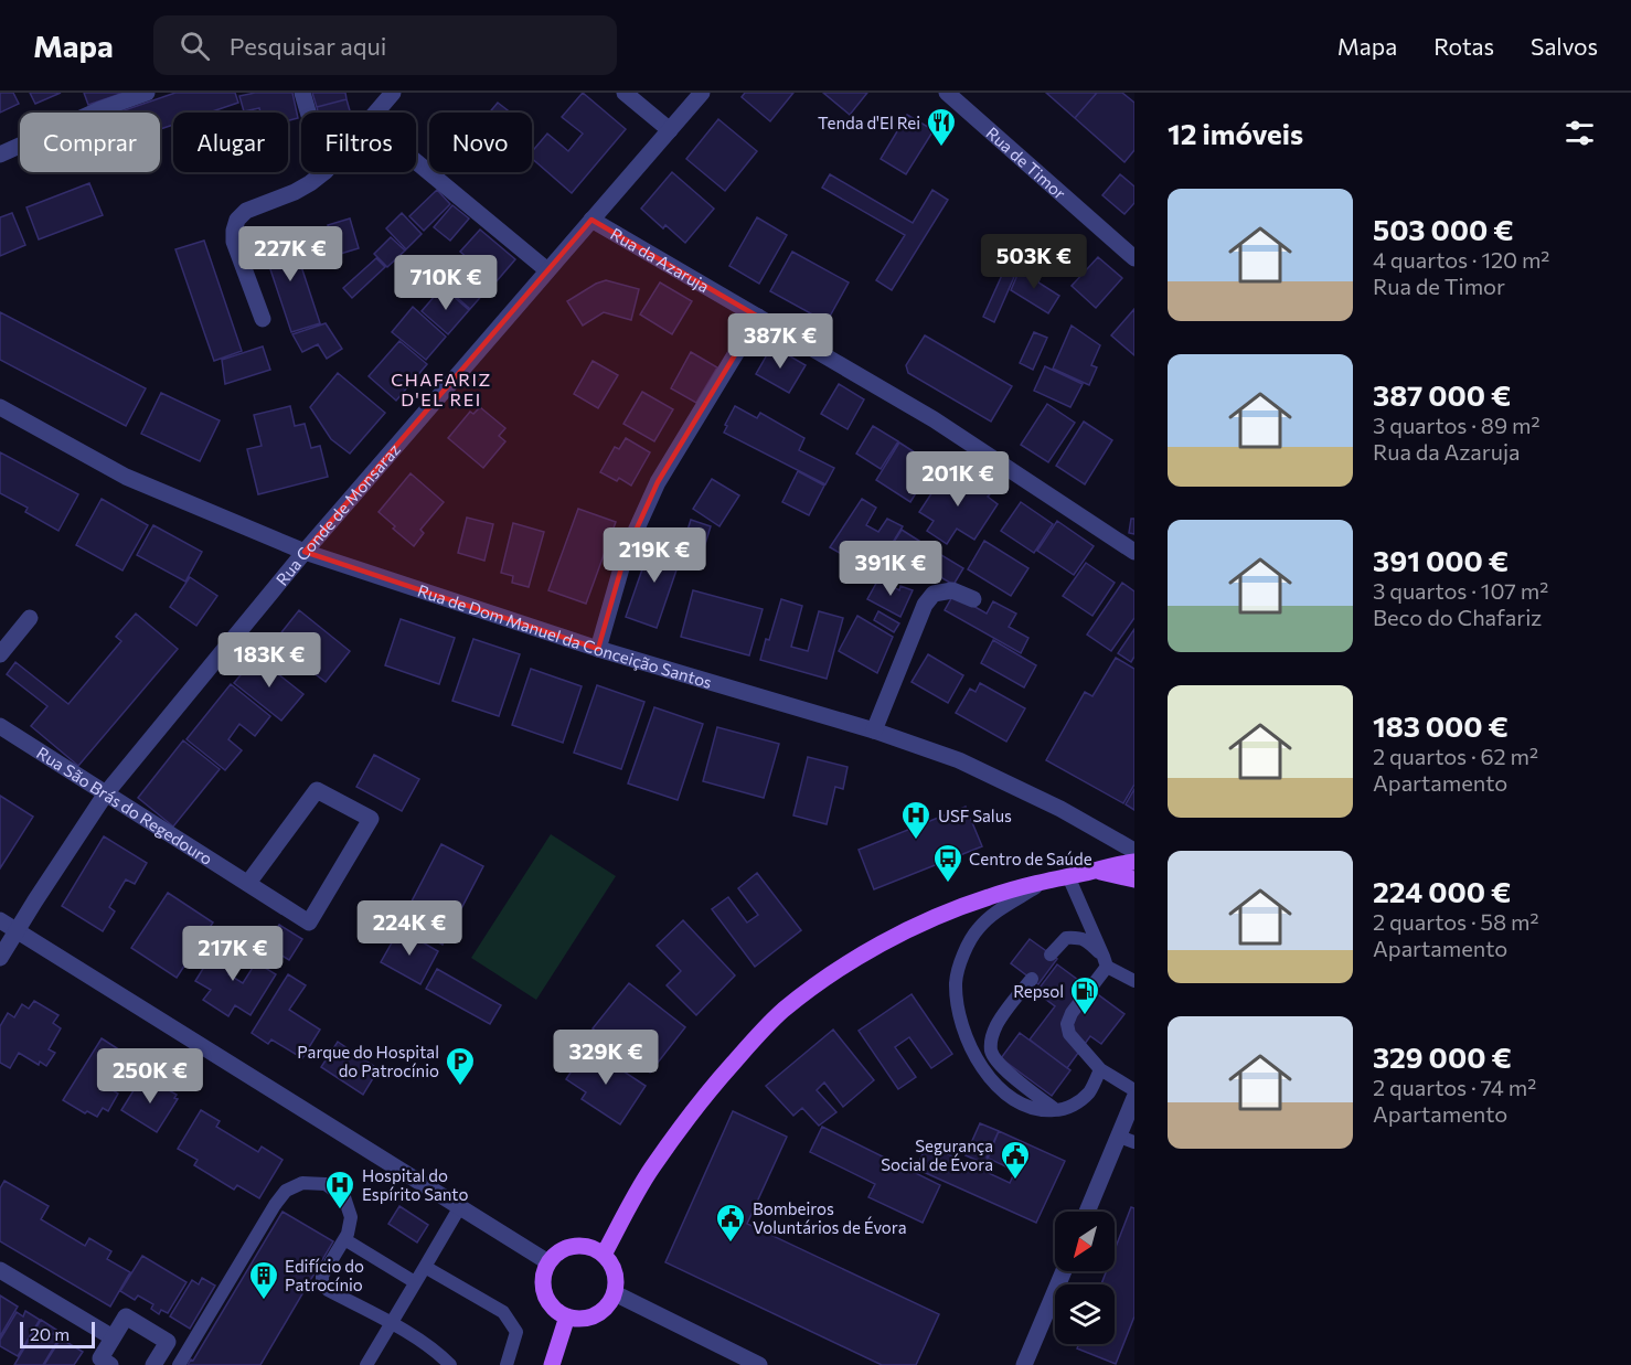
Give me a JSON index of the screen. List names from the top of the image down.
{
  "streets": {
    "street": [
      "Rua de Timor",
      "Rua da Azaruja",
      "Rua Conde de Monsaraz",
      "Rua de Dom Manuel da Conceição Santos",
      "Rua São Brás do Regedouro"
    ]
  },
  "crossings": [
    ["Rua da Azaruja", "Rua Conde de Monsaraz"],
    ["Rua Conde de Monsaraz", "Rua de Dom Manuel da Conceição Santos"],
    ["Rua Conde de Monsaraz", "Rua São Brás do Regedouro"]
  ],
  "districts": ["CHAFARIZ D'EL REI"],
  "places": {
    "restaurant": ["Tenda d'El Rei"],
    "hospital": ["USF Salus", "Hospital do Espírito Santo"],
    "bus stop": ["Centro de Saúde"],
    "fuel station": ["Repsol"],
    "parking": ["Parque do Hospital do Patrocínio"],
    "public building": ["Segurança Social de Évora", "Bombeiros Voluntários de Évora"],
    "building": ["Edifício do Patrocínio"]
  },
  "scale_bar": "20 m",
  "north": "bottom left",
  "page": {
    "header": "Mapa",
    "search": "Pesquisar aqui",
    "nav": ["Mapa", "Rotas", "Salvos"],
    "heading": "12 imóveis",
    "chip": [
      "Comprar",
      "Alugar",
      "Filtros",
      "Novo"
    ],
    "list": [
      {
        "name": "503 000 €",
        "note": "4 quartos · 120 m² · Rua de Timor"
      },
      {
        "name": "387 000 €",
        "note": "3 quartos · 89 m² · Rua da Azaruja"
      },
      {
        "name": "391 000 €",
        "note": "3 quartos · 107 m² · Beco do Chafariz"
      },
      {
        "name": "183 000 €",
        "note": "2 quartos · 62 m² · Apartamento"
      },
      {
        "name": "224 000 €",
        "note": "2 quartos · 58 m² · Apartamento"
      },
      {
        "name": "329 000 €",
        "note": "2 quartos · 74 m² · Apartamento"
      }
    ],
    "price": [
      "227K €",
      "503K €",
      "710K €",
      "387K €",
      "201K €",
      "219K €",
      "391K €",
      "183K €",
      "224K €",
      "217K €",
      "329K €",
      "250K €"
    ],
    "scale": "20 m"
  }
}
